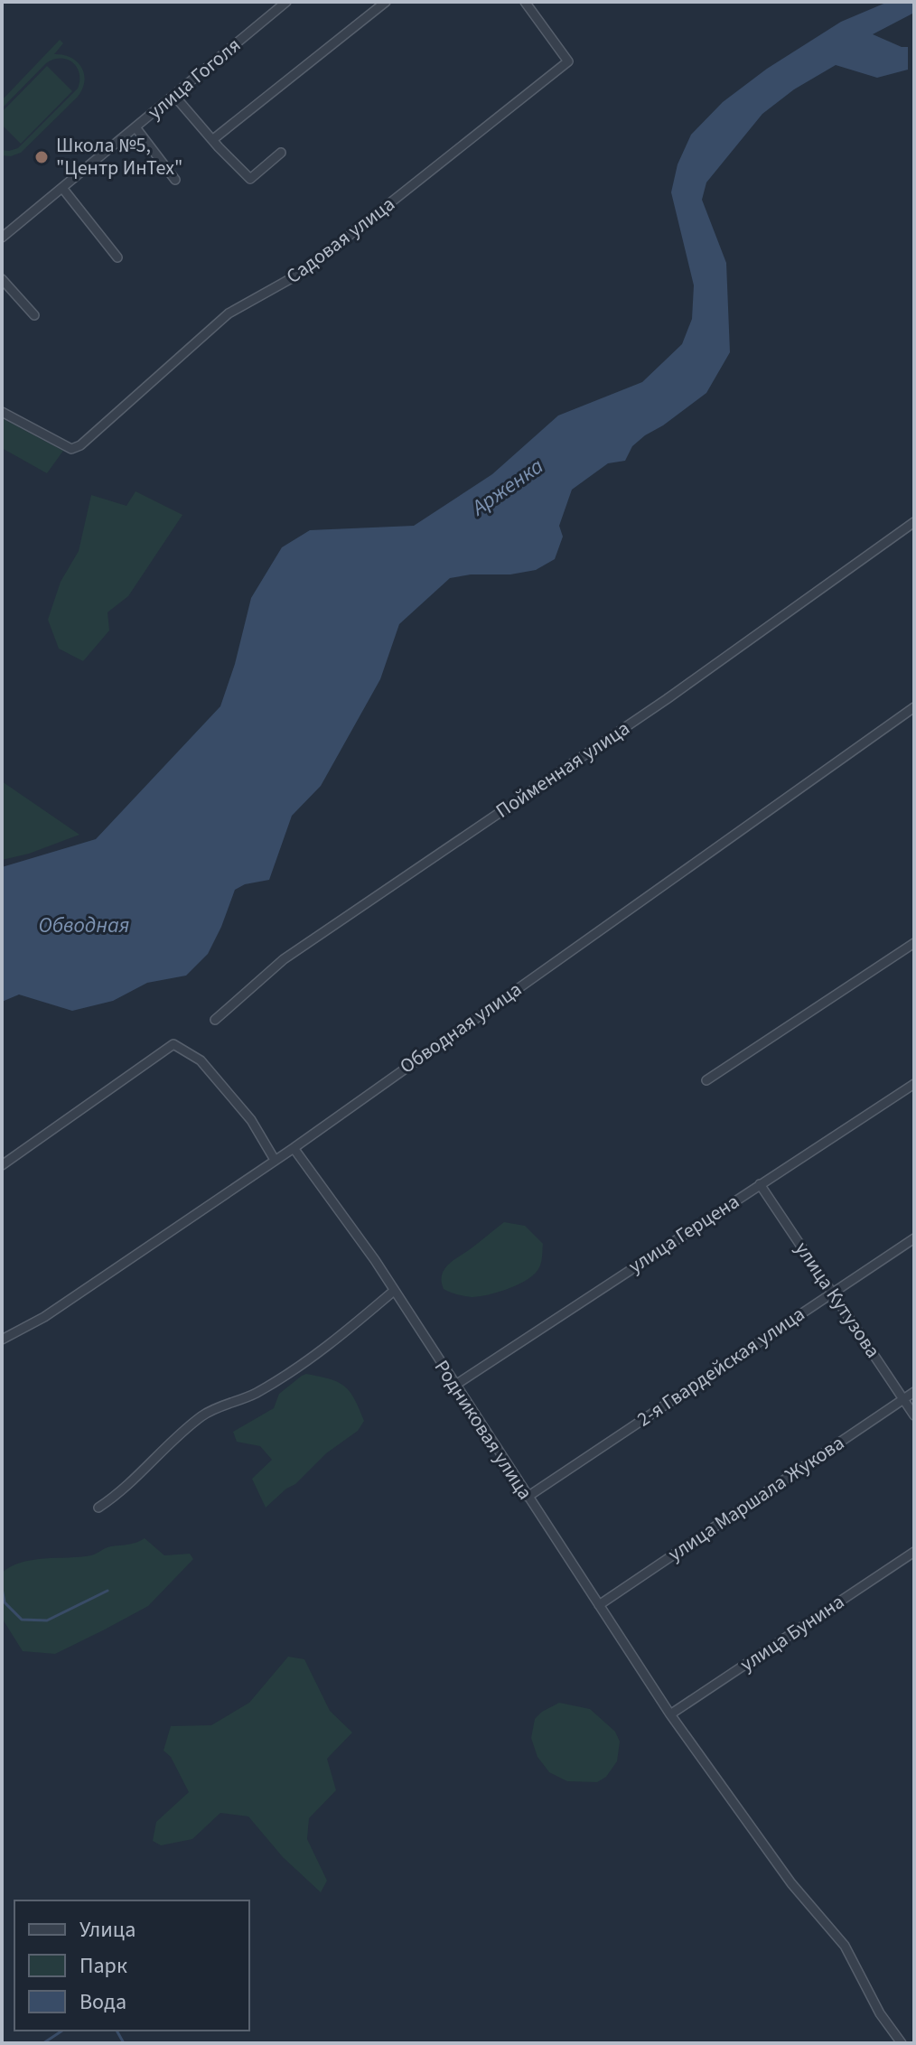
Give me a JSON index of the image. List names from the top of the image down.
{
  "streets": {
    "street": [
      "улица Гоголя",
      "Садовая улица",
      "Пойменная улица",
      "Обводная улица",
      "улица Герцена",
      "улица Кутузова",
      "2-я Гвардейская улица",
      "Родниковая улица",
      "улица Маршала Жукова",
      "улица Бунина"
    ]
  },
  "crossings": [
    ["Обводная улица", "Родниковая улица"],
    ["улица Герцена", "улица Кутузова"],
    ["улица Герцена", "Родниковая улица"],
    ["улица Кутузова", "2-я Гвардейская улица"],
    ["улица Кутузова", "улица Маршала Жукова"],
    ["2-я Гвардейская улица", "Родниковая улица"],
    ["Родниковая улица", "улица Маршала Жукова"],
    ["Родниковая улица", "улица Бунина"]
  ],
  "water": ["Арженка", "Обводная"],
  "places": ["Школа №5, \"Центр ИнТех\""],
  "legend": ["Улица", "Парк", "Вода"]
}
